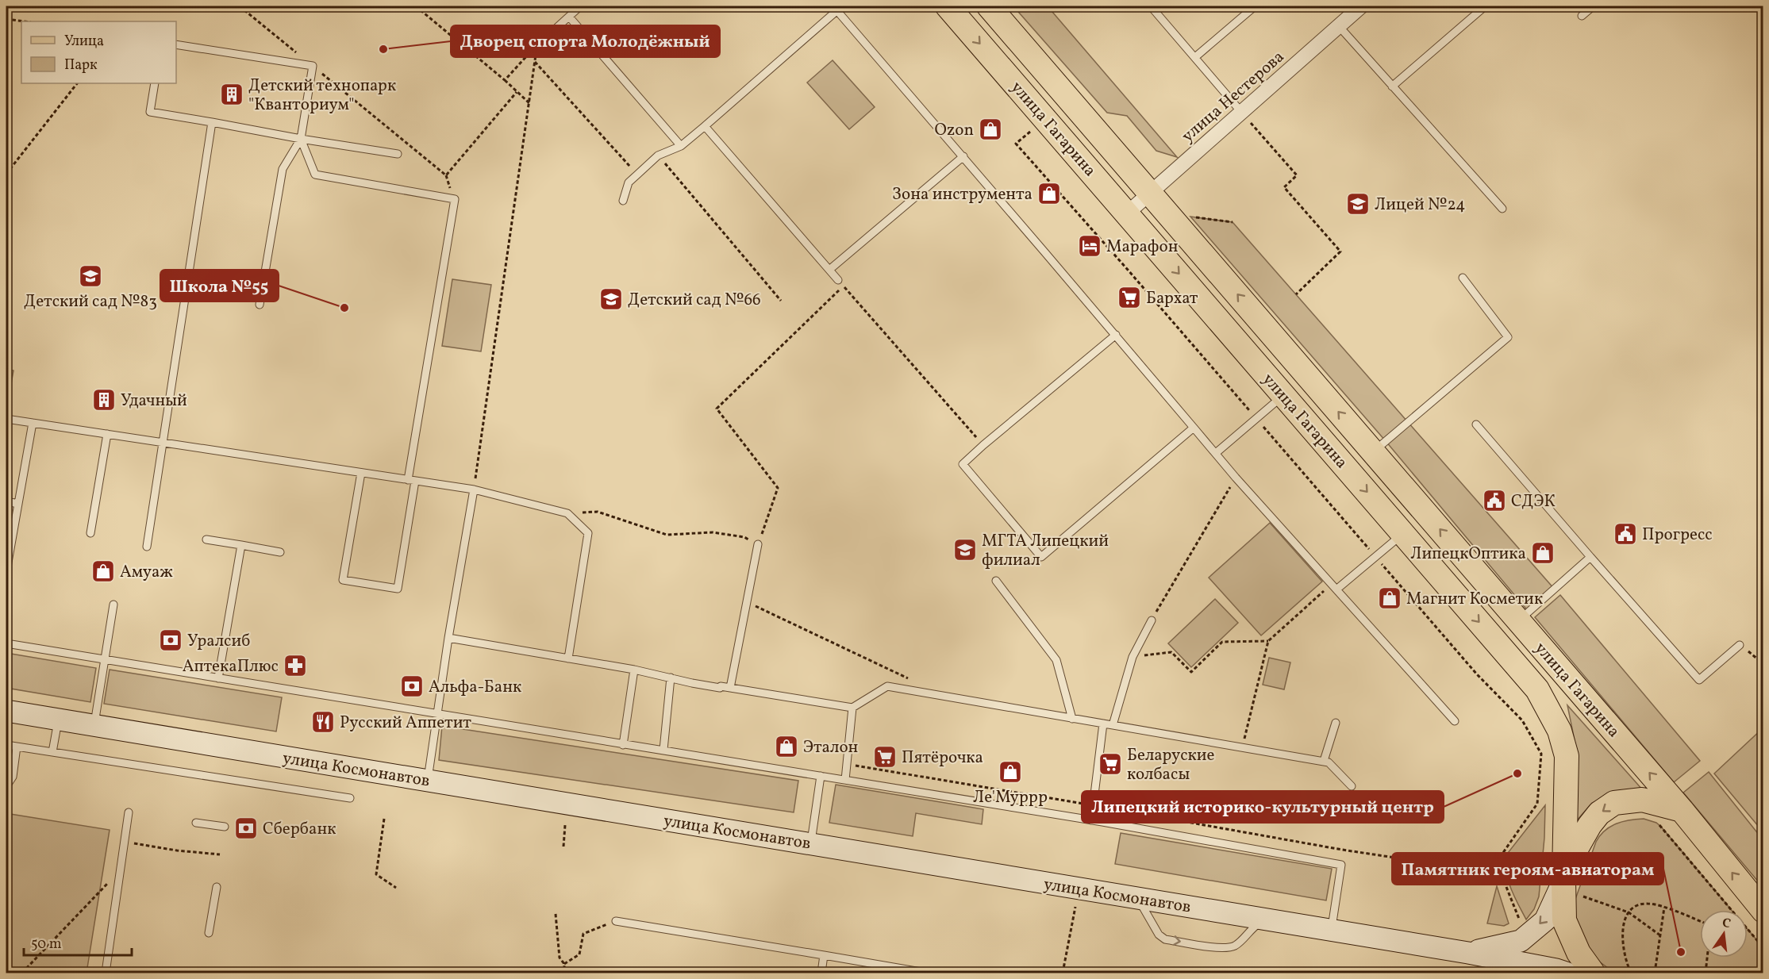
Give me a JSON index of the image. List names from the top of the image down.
{
  "streets": {
    "main road": ["улица Гагарина", "улица Космонавтов"],
    "street": ["улица Нестерова"]
  },
  "crossings": [
    ["улица Нестерова", "улица Гагарина"],
    ["улица Гагарина", "улица Космонавтов"]
  ],
  "places": {
    "other": [
      "Дворец спорта Молодёжный",
      "Школа №55",
      "Липецкий историко-культурный центр",
      "Памятник героям-авиаторам"
    ],
    "building": ["Детский технопарк \"Кванториум\"", "Удачный"],
    "shop": [
      "Ozon",
      "Зона инструмента",
      "ЛипецкОптика",
      "Амуаж",
      "Магнит Косметик",
      "Эталон",
      "Ле'Муррр"
    ],
    "school or university": [
      "Лицей №24",
      "Детский сад №83",
      "Детский сад №66",
      "МГТА Липецкий филиал"
    ],
    "hotel": ["Марафон"],
    "supermarket": ["Бархат", "Пятёрочка", "Беларуские колбасы"],
    "public building": ["СДЭК", "Прогресс"],
    "bank": ["Уралсиб", "Альфа-Банк", "Сбербанк"],
    "pharmacy": ["АптекаПлюс"],
    "restaurant": ["Русский Аппетит"]
  },
  "legend": ["Улица", "Парк"],
  "scale_bar": "50 m",
  "north": "top"
}
